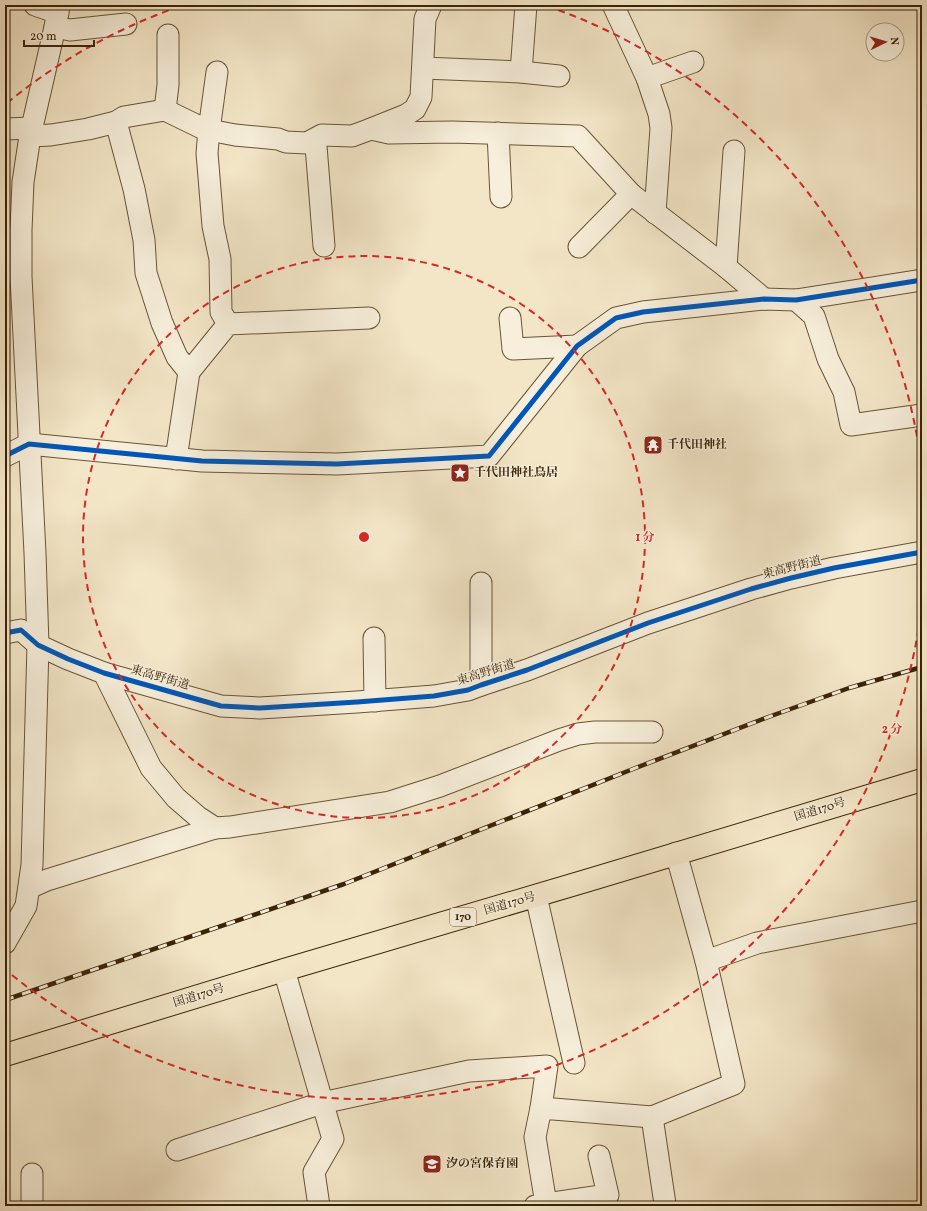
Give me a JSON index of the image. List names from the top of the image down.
{
  "streets": {
    "highway": ["国道170号", "170"],
    "street": ["東高野街道"]
  },
  "places": {
    "temple": ["千代田神社"],
    "place": ["千代田神社鳥居"],
    "school or university": ["汐の宮保育園"]
  },
  "scale_bar": "20 m",
  "north": "right",
  "rings": ["1 分", "2 分"]
}
